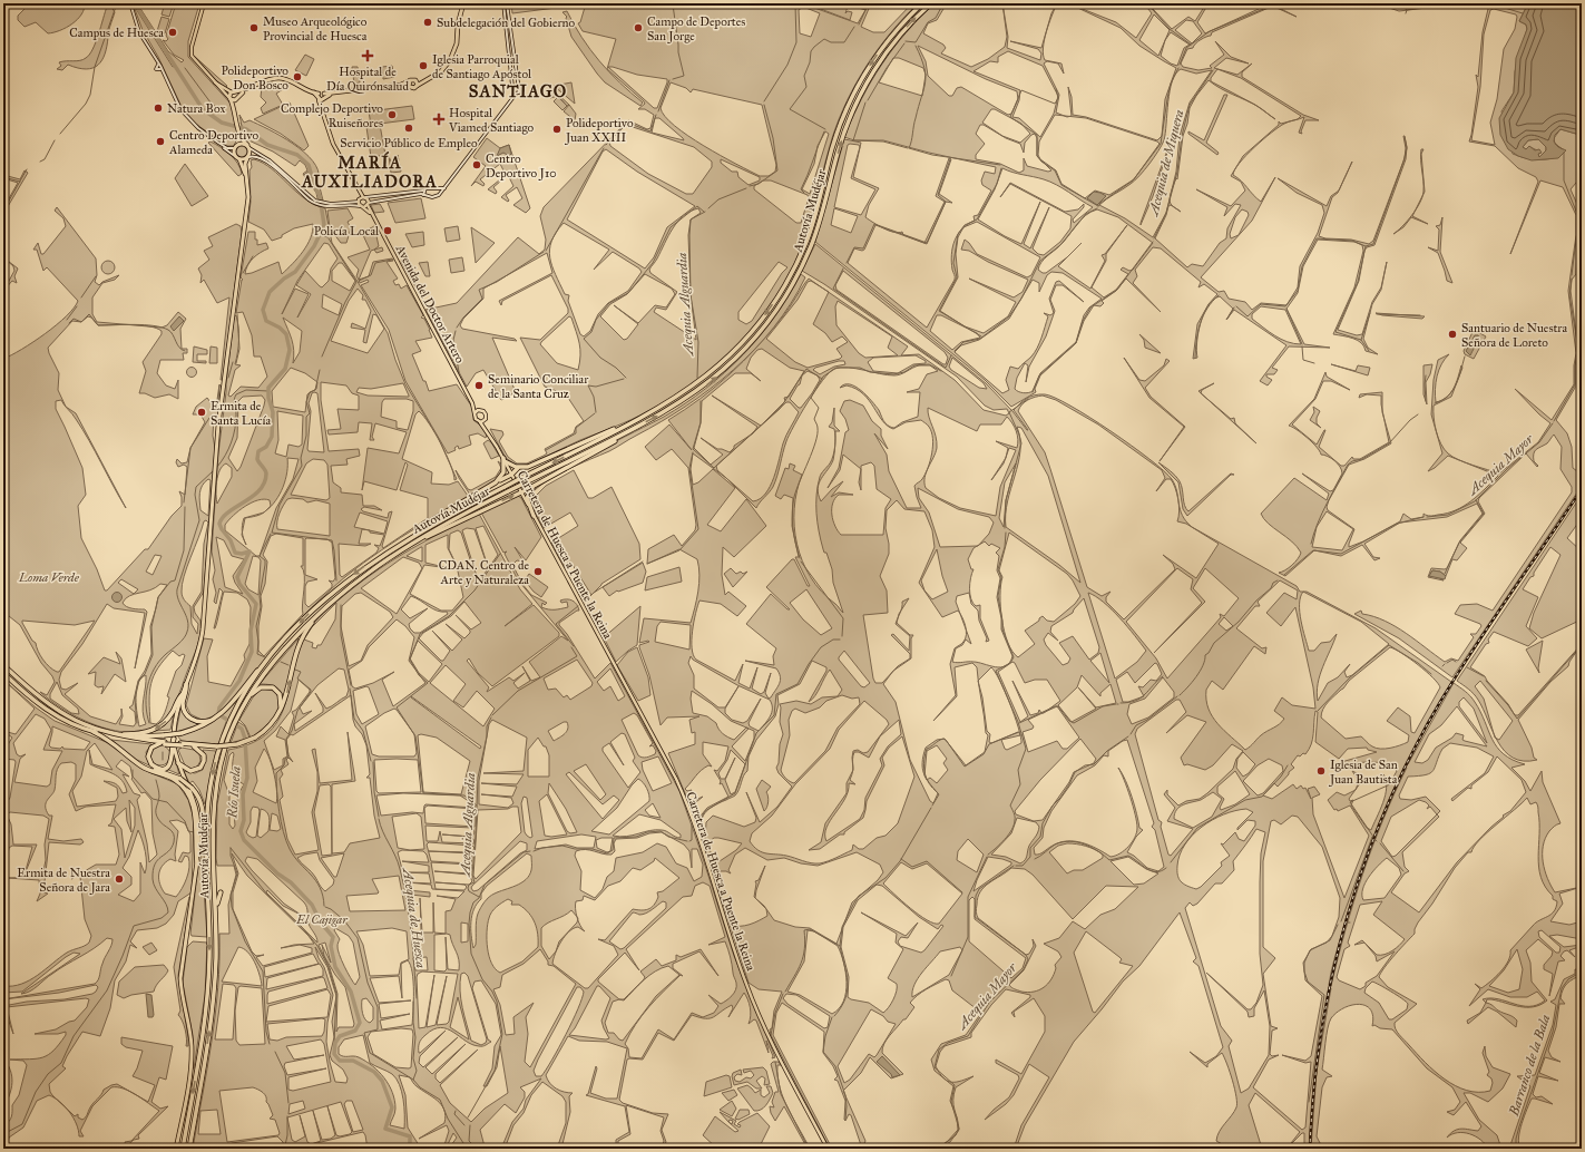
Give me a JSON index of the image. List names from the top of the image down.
{
  "streets": {
    "highway": ["Autovía Mudéjar"],
    "main road": ["Avenida del Doctor Artero", "Carretera de Huesca a Puente la Reina"]
  },
  "districts": ["SANTIAGO", "MARÍA AUXILIADORA"],
  "water": [
    "Acequia de Miquera",
    "Acequia Alguardia",
    "Acequia Mayor",
    "Río Isuela",
    "Acequia de Huesca",
    "Barranco de la Bala"
  ],
  "parks": ["Loma Verde", "El Cajigar"],
  "places": {
    "other": [
      "Subdelegación del Gobierno",
      "Museo Arqueológico Provincial de Huesca",
      "Campo de Deportes San Jorge",
      "Campus de Huesca",
      "Iglesia Parroquial de Santiago Apóstol",
      "Polideportivo Don Bosco",
      "Natura Box",
      "Complejo Deportivo Ruiseñores",
      "Servicio Público de Empleo",
      "Polideportivo Juan XXIII",
      "Centro Deportivo Alameda",
      "Centro Deportivo J10",
      "Policía Local",
      "Santuario de Nuestra Señora de Loreto",
      "Seminario Conciliar de la Santa Cruz",
      "Ermita de Santa Lucía",
      "CDAN. Centro de Arte y Naturaleza",
      "Iglesia de San Juan Bautista",
      "Ermita de Nuestra Señora de Jara"
    ],
    "health": ["Hospital de Día Quirónsalud", "Hospital Viamed Santiago"]
  }
}
